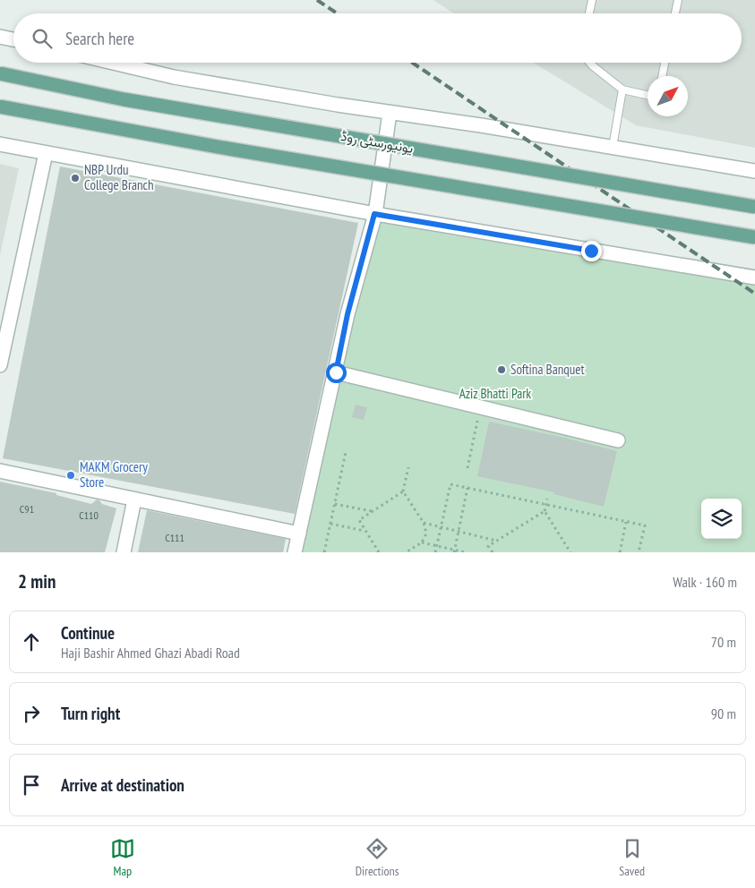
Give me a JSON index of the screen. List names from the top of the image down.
{
  "streets": {
    "main road": ["یونیورسٹی روڈ"]
  },
  "parks": ["Aziz Bhatti Park"],
  "places": ["NBP Urdu College Branch", "Softina Banquet", "MAKM Grocery Store"],
  "house_numbers": ["C91", "C110", "C111"],
  "north": "top right",
  "page": {
    "search": "Search here",
    "heading": ["2 min", "Walk · 160 m"],
    "list": [
      ["Continue", "Haji Bashir Ahmed Ghazi Abadi Road", "70 m"],
      ["Turn right", "90 m"],
      "Arrive at destination"
    ],
    "nav": ["Map", "Directions", "Saved"]
  }
}
